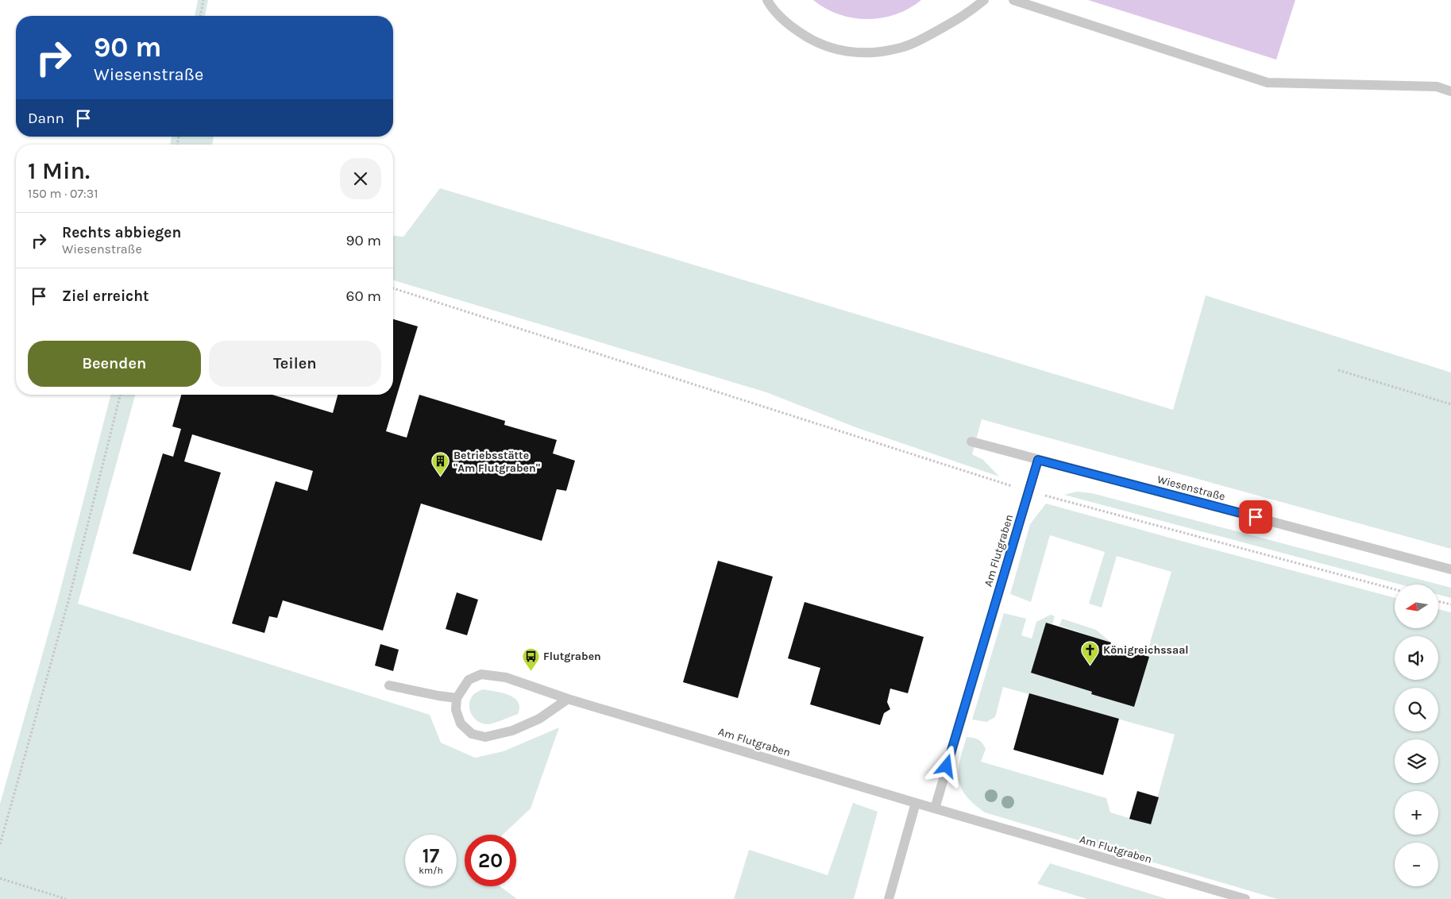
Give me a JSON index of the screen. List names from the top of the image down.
{
  "streets": {
    "lane": ["Wiesenstraße", "Am Flutgraben"]
  },
  "crossings": [
    ["Wiesenstraße", "Am Flutgraben"]
  ],
  "places": {
    "building": ["Betriebsstätte \"Am Flutgraben\""],
    "church": ["Königreichssaal"],
    "bus stop": ["Flutgraben"]
  },
  "north": "left",
  "page": {
    "turn": ["90 m", "Wiesenstraße"],
    "then": "Dann",
    "heading": ["1 Min.", "150 m · 07:31"],
    "list": [
      {
        "name": "Rechts abbiegen",
        "note": "Wiesenstraße",
        "value": "90 m"
      },
      {
        "name": "Ziel erreicht",
        "value": "60 m"
      }
    ],
    "buttons": ["Beenden", "Teilen"],
    "map_buttons": ["+", "−"],
    "speed": "17 km/h",
    "limit": "20"
  }
}
